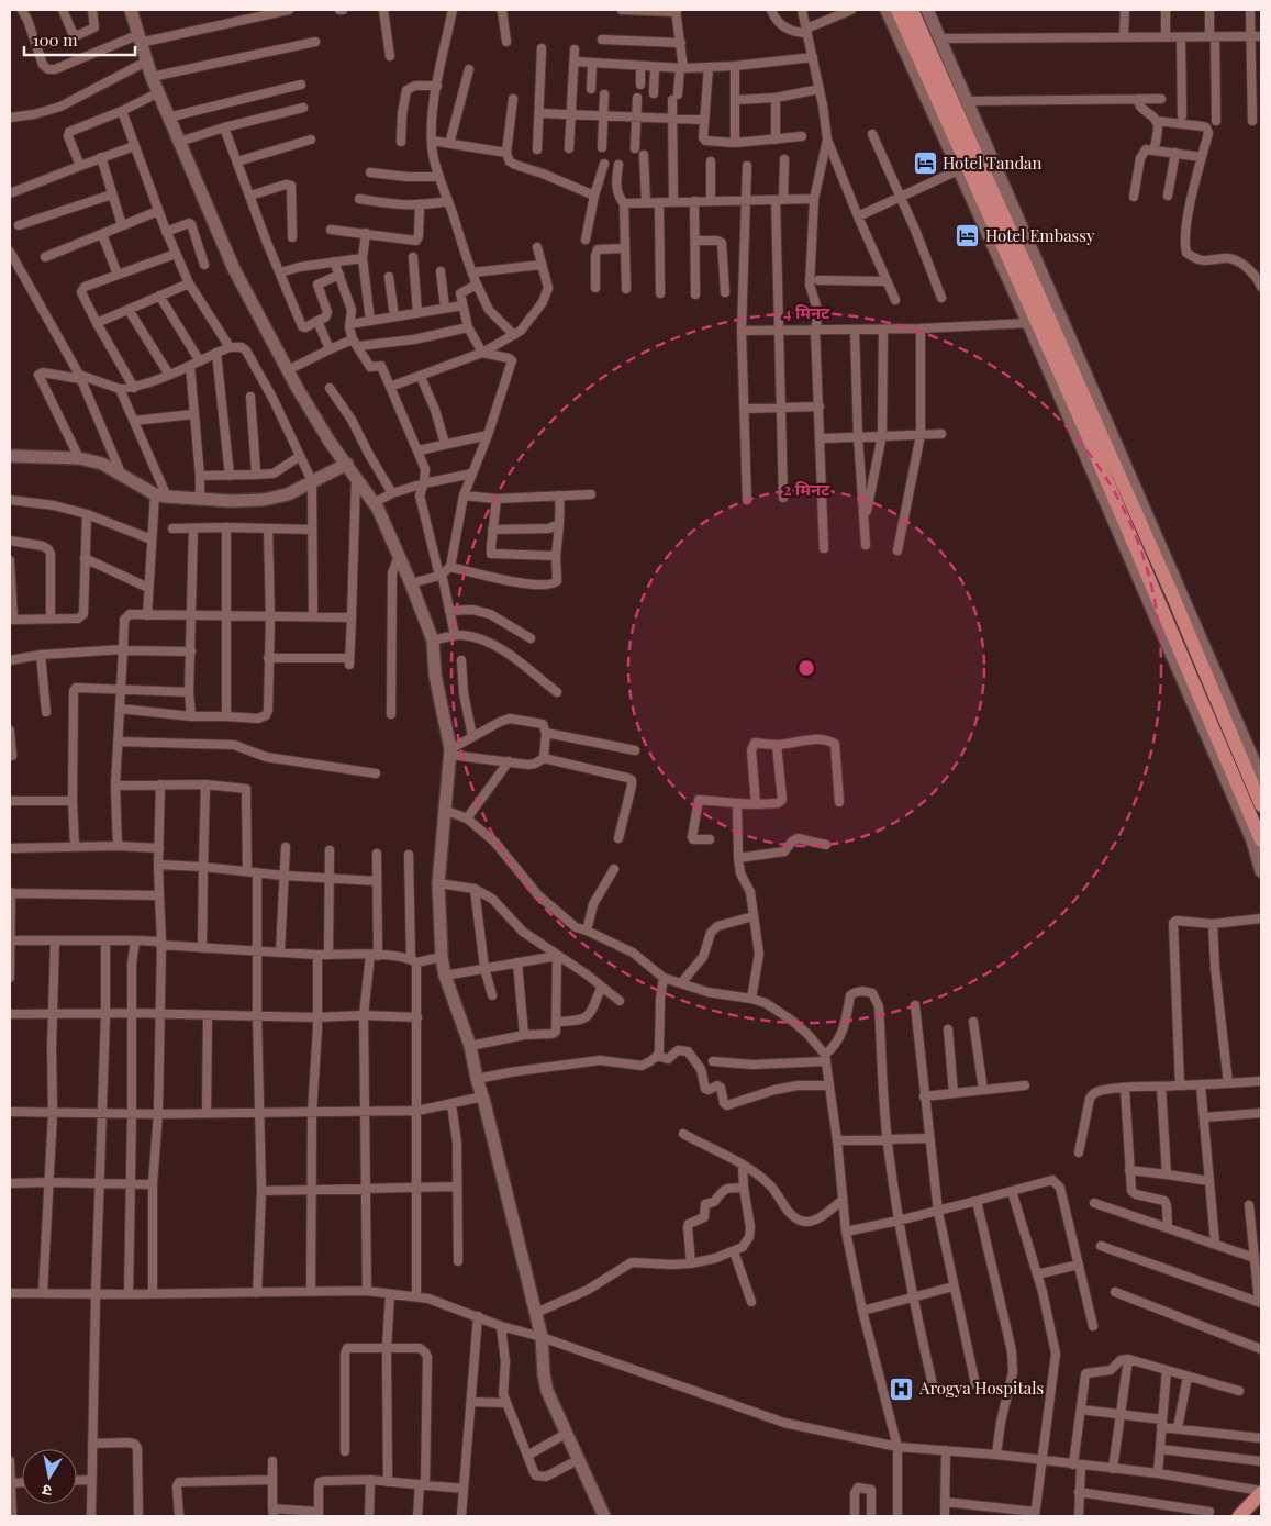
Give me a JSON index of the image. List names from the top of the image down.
{
  "places": {
    "hotel": ["Hotel Tandan", "Hotel Embassy"],
    "hospital": ["Arogya Hospitals"]
  },
  "scale_bar": "100 m",
  "north": "bottom",
  "rings": ["4 मिनट", "2 मिनट"]
}
